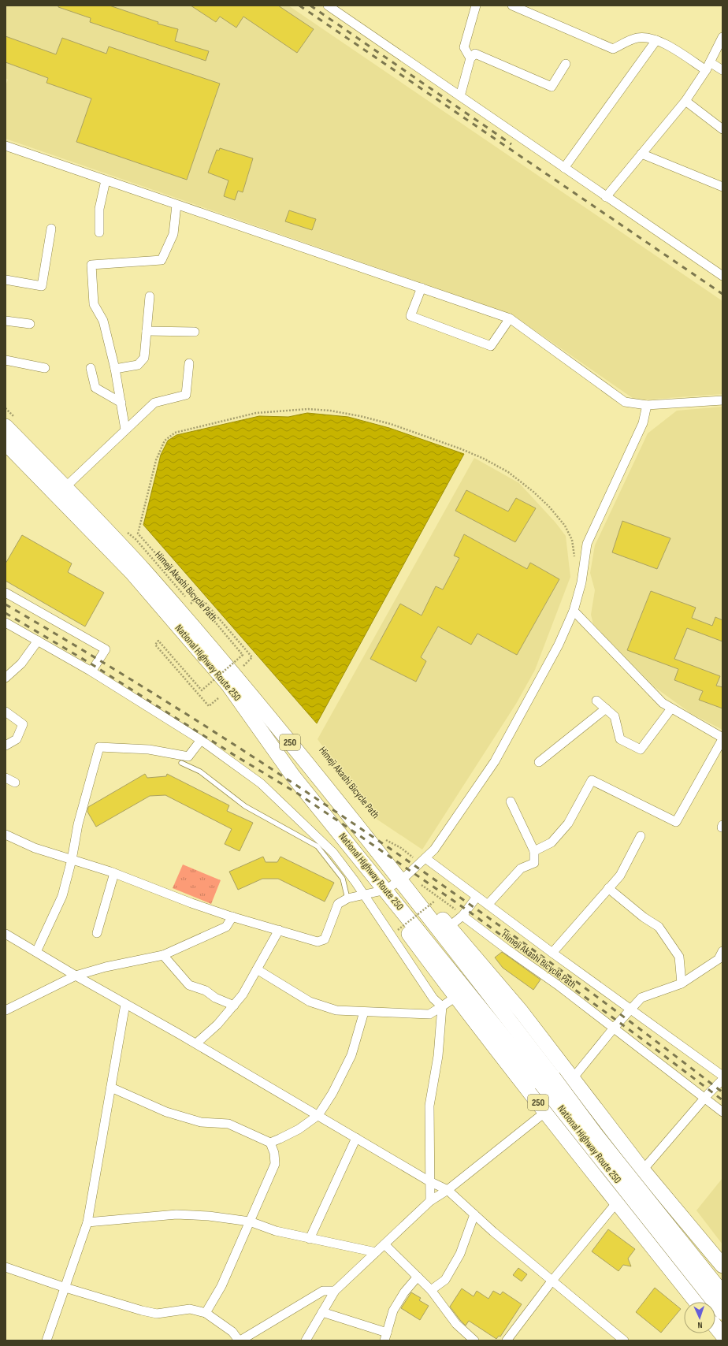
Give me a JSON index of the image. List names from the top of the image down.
{
  "streets": {
    "highway": ["National Highway Route 250", "250"],
    "path": ["Himeji Akashi Bicycle Path"]
  },
  "crossings": [
    ["National Highway Route 250", "250"]
  ],
  "north": "bottom"
}
